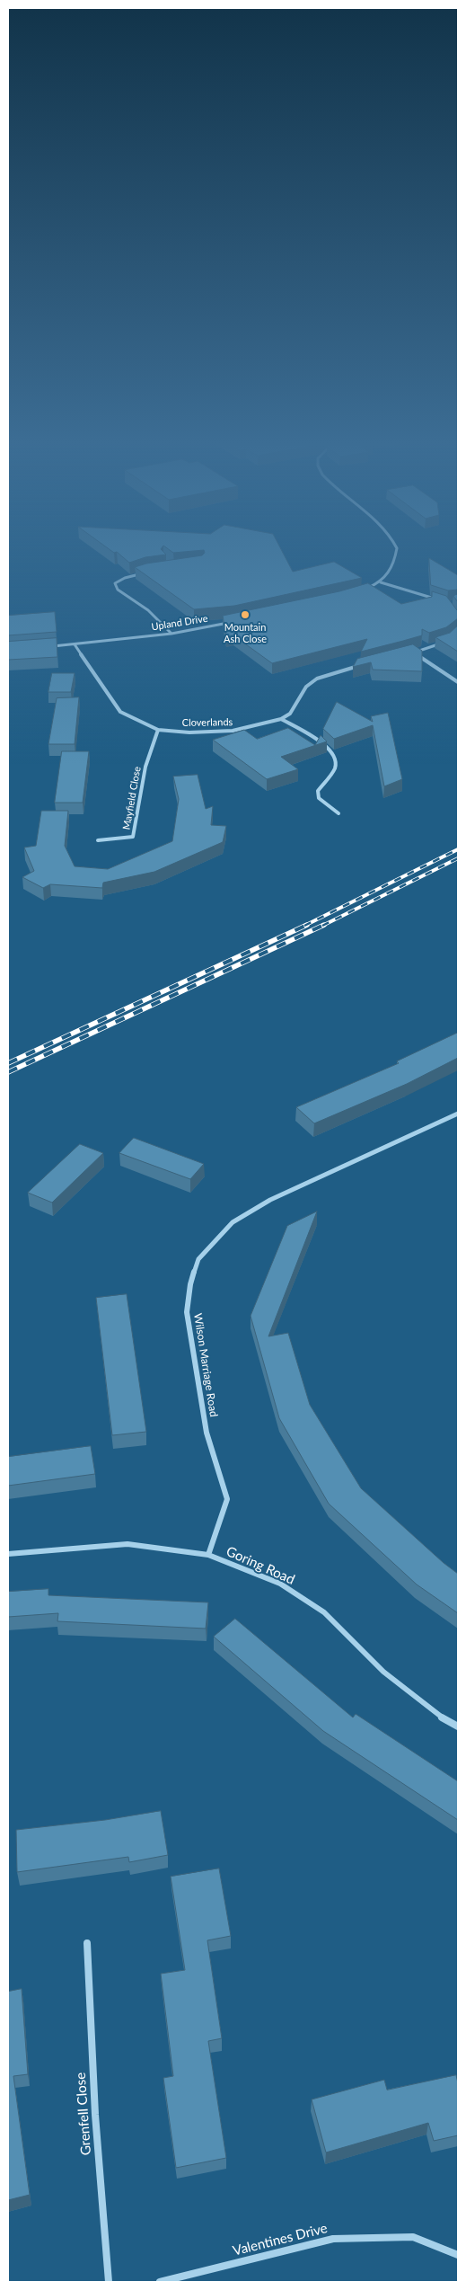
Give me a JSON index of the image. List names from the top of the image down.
{
  "streets": {
    "street": [
      "Upland Drive",
      "Cloverlands",
      "Mayfield Close",
      "Wilson Marriage Road",
      "Goring Road",
      "Grenfell Close",
      "Valentines Drive"
    ]
  },
  "crossings": [
    ["Upland Drive", "Cloverlands"],
    ["Cloverlands", "Mayfield Close"],
    ["Wilson Marriage Road", "Goring Road"]
  ],
  "places": ["Mountain Ash Close"]
}
